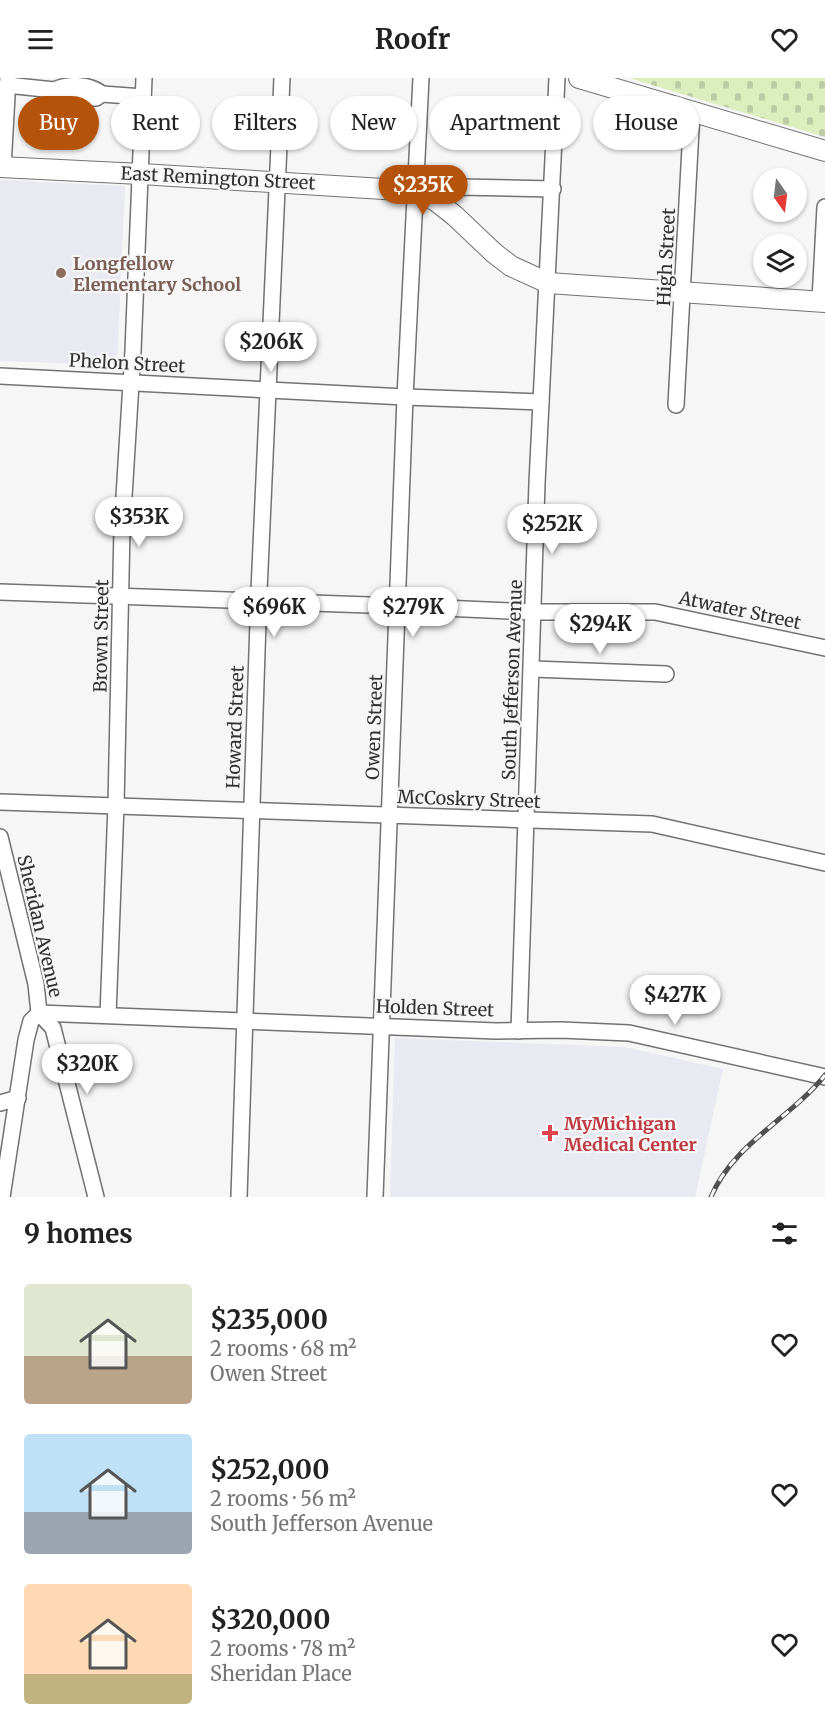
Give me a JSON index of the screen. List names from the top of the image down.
{
  "streets": {
    "main road": ["East Remington Street"],
    "street": [
      "High Street",
      "Phelon Street",
      "Atwater Street",
      "Brown Street",
      "South Jefferson Avenue",
      "Howard Street",
      "Owen Street",
      "McCoskry Street",
      "Sheridan Avenue",
      "Holden Street"
    ]
  },
  "crossings": [
    ["East Remington Street", "Brown Street"],
    ["East Remington Street", "Howard Street"],
    ["East Remington Street", "Owen Street"],
    ["Phelon Street", "Brown Street"],
    ["Phelon Street", "South Jefferson Avenue"],
    ["Phelon Street", "Howard Street"],
    ["Phelon Street", "Owen Street"],
    ["Atwater Street", "Brown Street"],
    ["Atwater Street", "South Jefferson Avenue"],
    ["Atwater Street", "Howard Street"],
    ["Atwater Street", "Owen Street"],
    ["Brown Street", "McCoskry Street"],
    ["Brown Street", "Holden Street"],
    ["South Jefferson Avenue", "McCoskry Street"],
    ["South Jefferson Avenue", "Holden Street"],
    ["Howard Street", "McCoskry Street"],
    ["Howard Street", "Holden Street"],
    ["Owen Street", "McCoskry Street"],
    ["Owen Street", "Holden Street"],
    ["Sheridan Avenue", "Holden Street"]
  ],
  "places": {
    "other": ["Longfellow Elementary School"],
    "health": ["MyMichigan Medical Center"]
  },
  "north": "bottom",
  "page": {
    "header": "Roofr",
    "chip": [
      "Buy",
      "Rent",
      "Filters",
      "New",
      "Apartment",
      "House"
    ],
    "price": [
      "$235K",
      "$206K",
      "$353K",
      "$252K",
      "$696K",
      "$279K",
      "$294K",
      "$427K",
      "$320K"
    ],
    "heading": "9 homes",
    "list": [
      {
        "name": "$235,000",
        "note": "2 rooms · 68 m² · Owen Street"
      },
      {
        "name": "$252,000",
        "note": "2 rooms · 56 m² · South Jefferson Avenue"
      },
      {
        "name": "$320,000",
        "note": "2 rooms · 78 m² · Sheridan Place"
      }
    ]
  }
}
